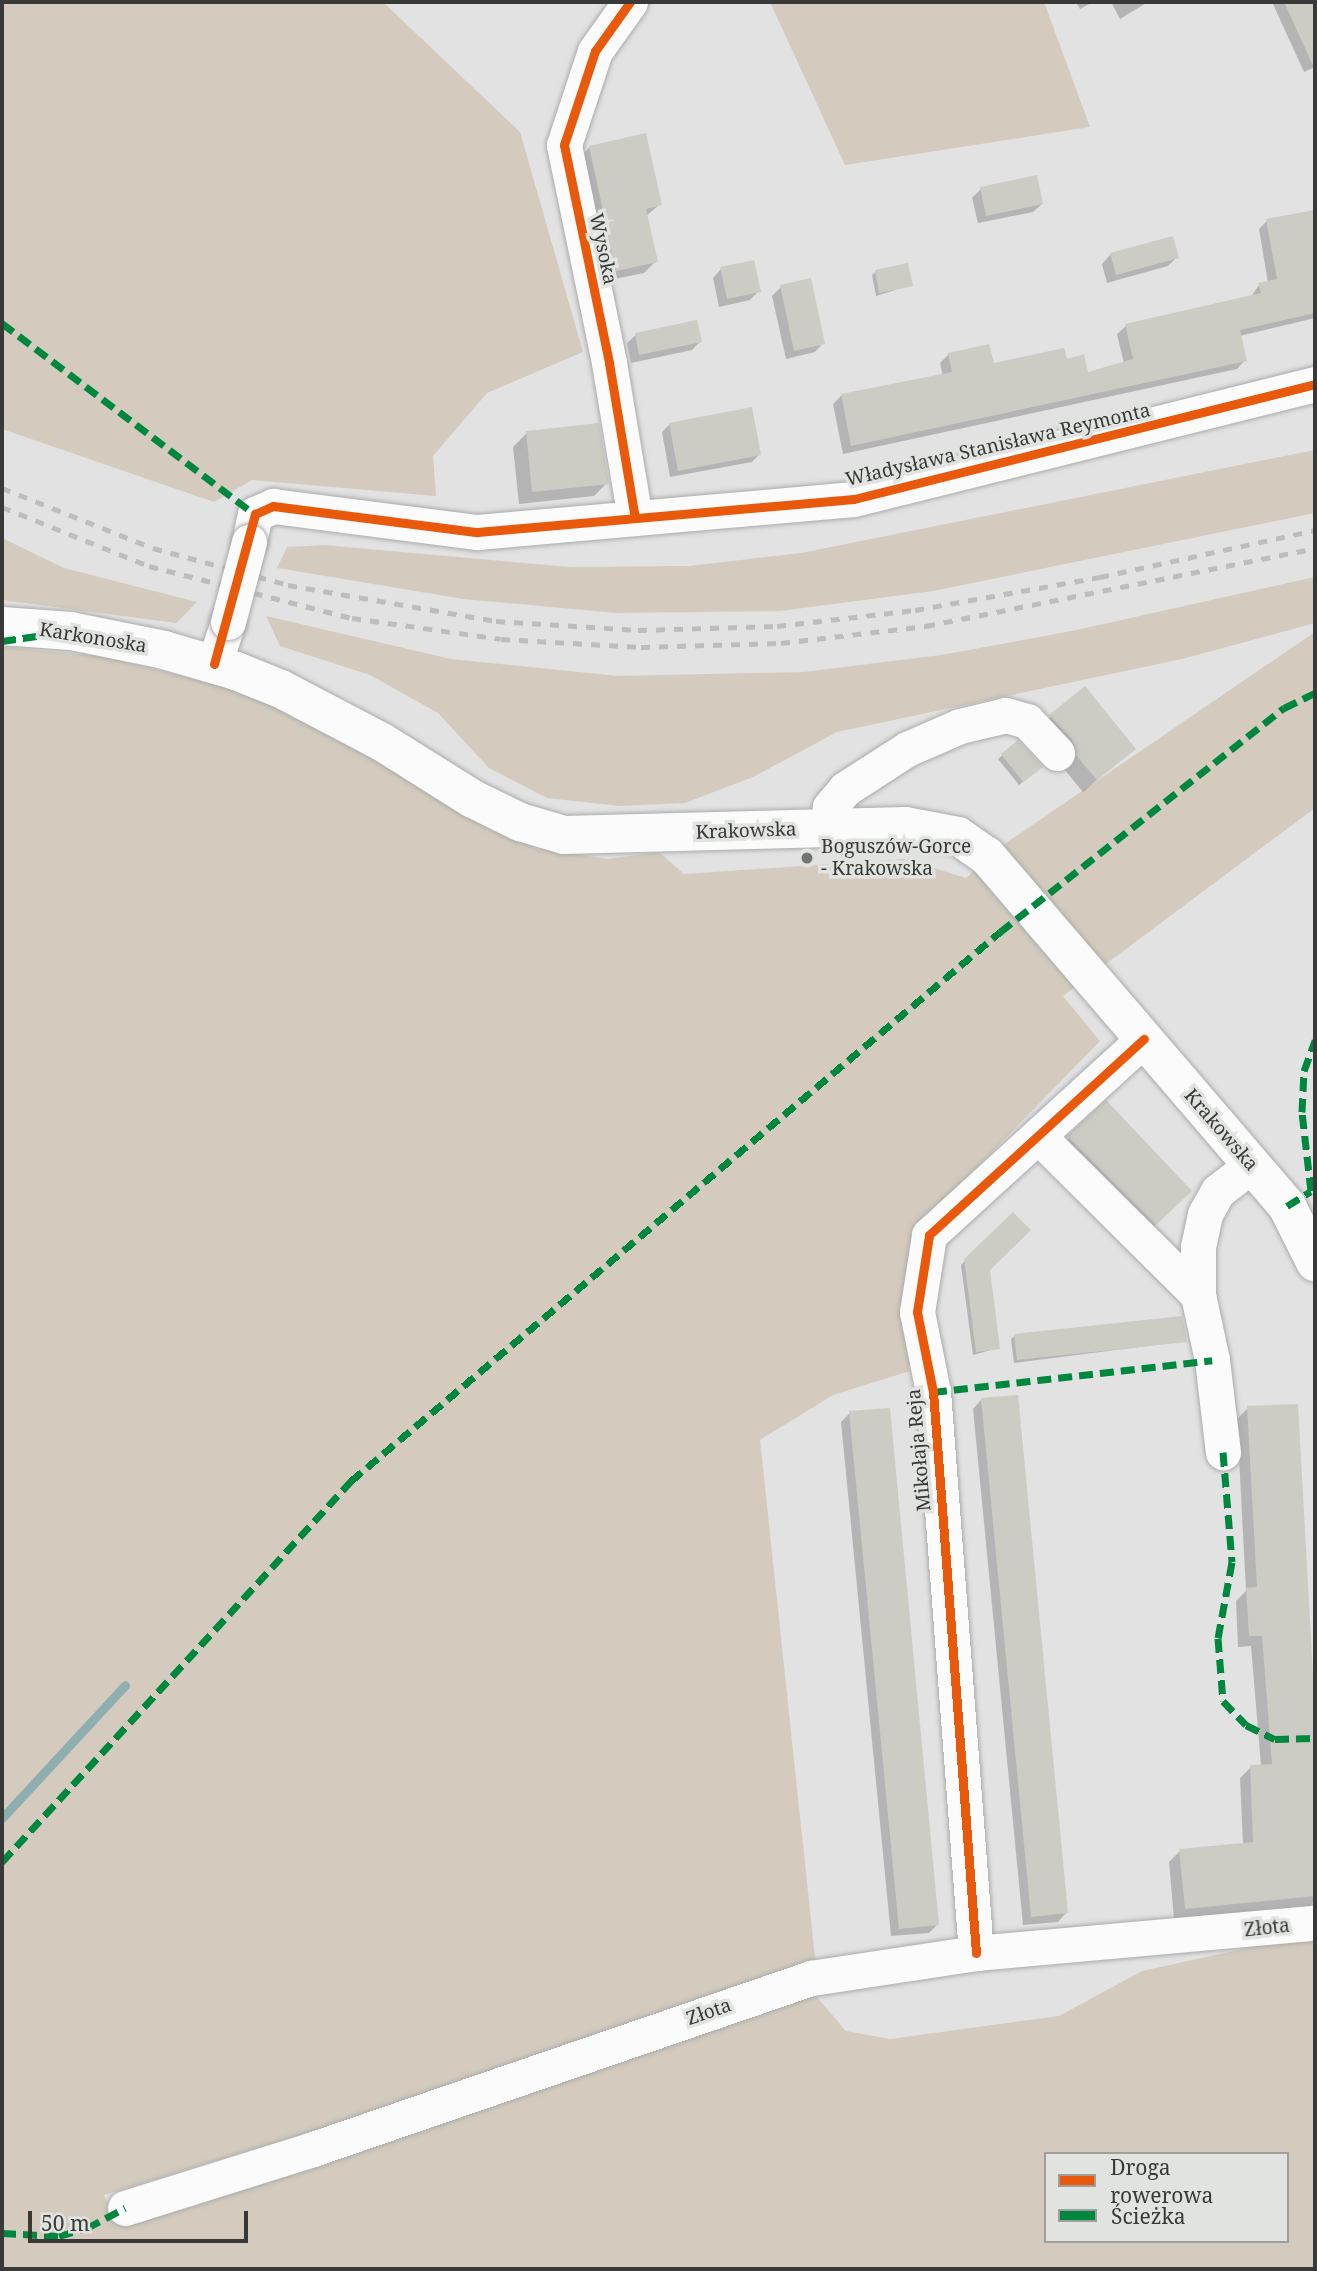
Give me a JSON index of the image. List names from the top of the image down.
{
  "streets": {
    "main road": ["Karkonoska", "Krakowska"],
    "street": [
      "Wysoka",
      "Władysława Stanisława Reymonta",
      "Mikołaja Reja",
      "Złota"
    ]
  },
  "crossings": [
    ["Wysoka", "Władysława Stanisława Reymonta"],
    ["Władysława Stanisława Reymonta", "Karkonoska"],
    ["Władysława Stanisława Reymonta", "Krakowska"],
    ["Karkonoska", "Krakowska"],
    ["Krakowska", "Mikołaja Reja"],
    ["Mikołaja Reja", "Złota"]
  ],
  "places": ["Boguszów-Gorce - Krakowska"],
  "legend": ["Droga rowerowa", "Ścieżka"],
  "scale_bar": "50 m"
}
